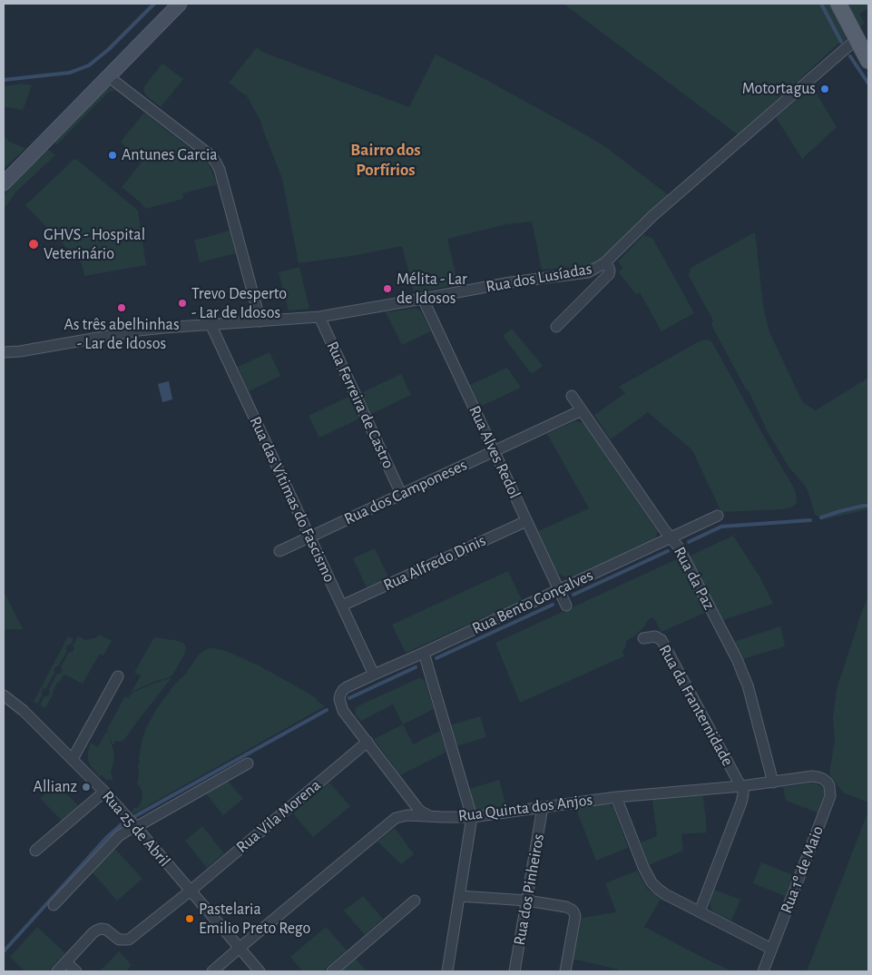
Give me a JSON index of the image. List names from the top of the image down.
{
  "streets": {
    "street": [
      "Rua dos Lusíadas",
      "Rua Ferreira de Castro",
      "Rua Alves Redol",
      "Rua dos Camponeses",
      "Rua das Vítimas do Fascismo",
      "Rua Alfredo Dinis",
      "Rua da Paz",
      "Rua Bento Gonçalves",
      "Rua da Franternidade",
      "Rua Quinta dos Anjos",
      "Rua Vila Morena",
      "Rua 25 de Abril",
      "Rua 1º de Maio",
      "Rua dos Pinheiros"
    ]
  },
  "crossings": [
    ["Rua dos Lusíadas", "Rua Ferreira de Castro"],
    ["Rua dos Lusíadas", "Rua Alves Redol"],
    ["Rua dos Lusíadas", "Rua das Vítimas do Fascismo"],
    ["Rua Ferreira de Castro", "Rua dos Camponeses"],
    ["Rua Alves Redol", "Rua dos Camponeses"],
    ["Rua Alves Redol", "Rua Alfredo Dinis"],
    ["Rua Alves Redol", "Rua Bento Gonçalves"],
    ["Rua dos Camponeses", "Rua das Vítimas do Fascismo"],
    ["Rua dos Camponeses", "Rua da Paz"],
    ["Rua das Vítimas do Fascismo", "Rua Alfredo Dinis"],
    ["Rua das Vítimas do Fascismo", "Rua Bento Gonçalves"],
    ["Rua da Paz", "Rua Bento Gonçalves"],
    ["Rua da Paz", "Rua Quinta dos Anjos"],
    ["Rua Bento Gonçalves", "Rua Vila Morena"],
    ["Rua da Franternidade", "Rua Quinta dos Anjos"],
    ["Rua Quinta dos Anjos", "Rua 25 de Abril"],
    ["Rua Quinta dos Anjos", "Rua 1º de Maio"],
    ["Rua Quinta dos Anjos", "Rua dos Pinheiros"],
    ["Rua Vila Morena", "Rua 25 de Abril"]
  ],
  "districts": ["Bairro dos Porfírios"],
  "places": [
    "Motortagus",
    "Antunes Garcia",
    "GHVS - Hospital Veterinário",
    "Mélita - Lar de Idosos",
    "Trevo Desperto - Lar de Idosos",
    "As três abelhinhas - Lar de Idosos",
    "Allianz",
    "Pastelaria Emilio Preto Rego"
  ]
}
